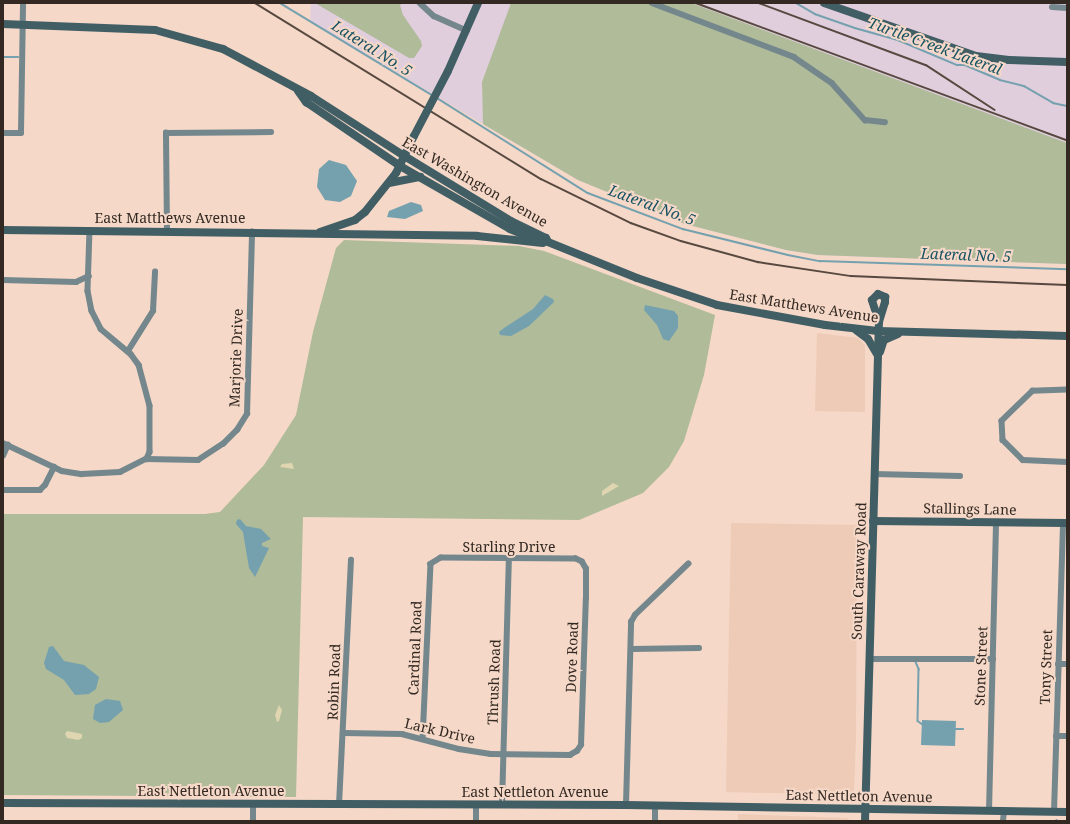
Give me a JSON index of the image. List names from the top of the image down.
{
  "streets": {
    "street": [
      "East Washington Avenue",
      "East Matthews Avenue",
      "Marjorie Drive",
      "Stallings Lane",
      "Starling Drive",
      "South Caraway Road",
      "Cardinal Road",
      "Dove Road",
      "Stone Street",
      "Tony Street",
      "Robin Road",
      "Thrush Road",
      "Lark Drive",
      "East Nettleton Avenue"
    ]
  },
  "crossings": [
    ["East Washington Avenue", "East Matthews Avenue"],
    ["East Matthews Avenue", "Marjorie Drive"],
    ["East Matthews Avenue", "South Caraway Road"],
    ["Stallings Lane", "South Caraway Road"],
    ["Stallings Lane", "Stone Street"],
    ["Stallings Lane", "Tony Street"],
    ["Starling Drive", "Cardinal Road"],
    ["Starling Drive", "Dove Road"],
    ["Starling Drive", "Thrush Road"],
    ["South Caraway Road", "East Nettleton Avenue"],
    ["Cardinal Road", "Lark Drive"],
    ["Dove Road", "Lark Drive"],
    ["Stone Street", "East Nettleton Avenue"],
    ["Tony Street", "East Nettleton Avenue"],
    ["Robin Road", "Lark Drive"],
    ["Robin Road", "East Nettleton Avenue"],
    ["Thrush Road", "Lark Drive"],
    ["Thrush Road", "East Nettleton Avenue"]
  ],
  "water": ["Turtle Creek Lateral", "Lateral No. 5"]
}
